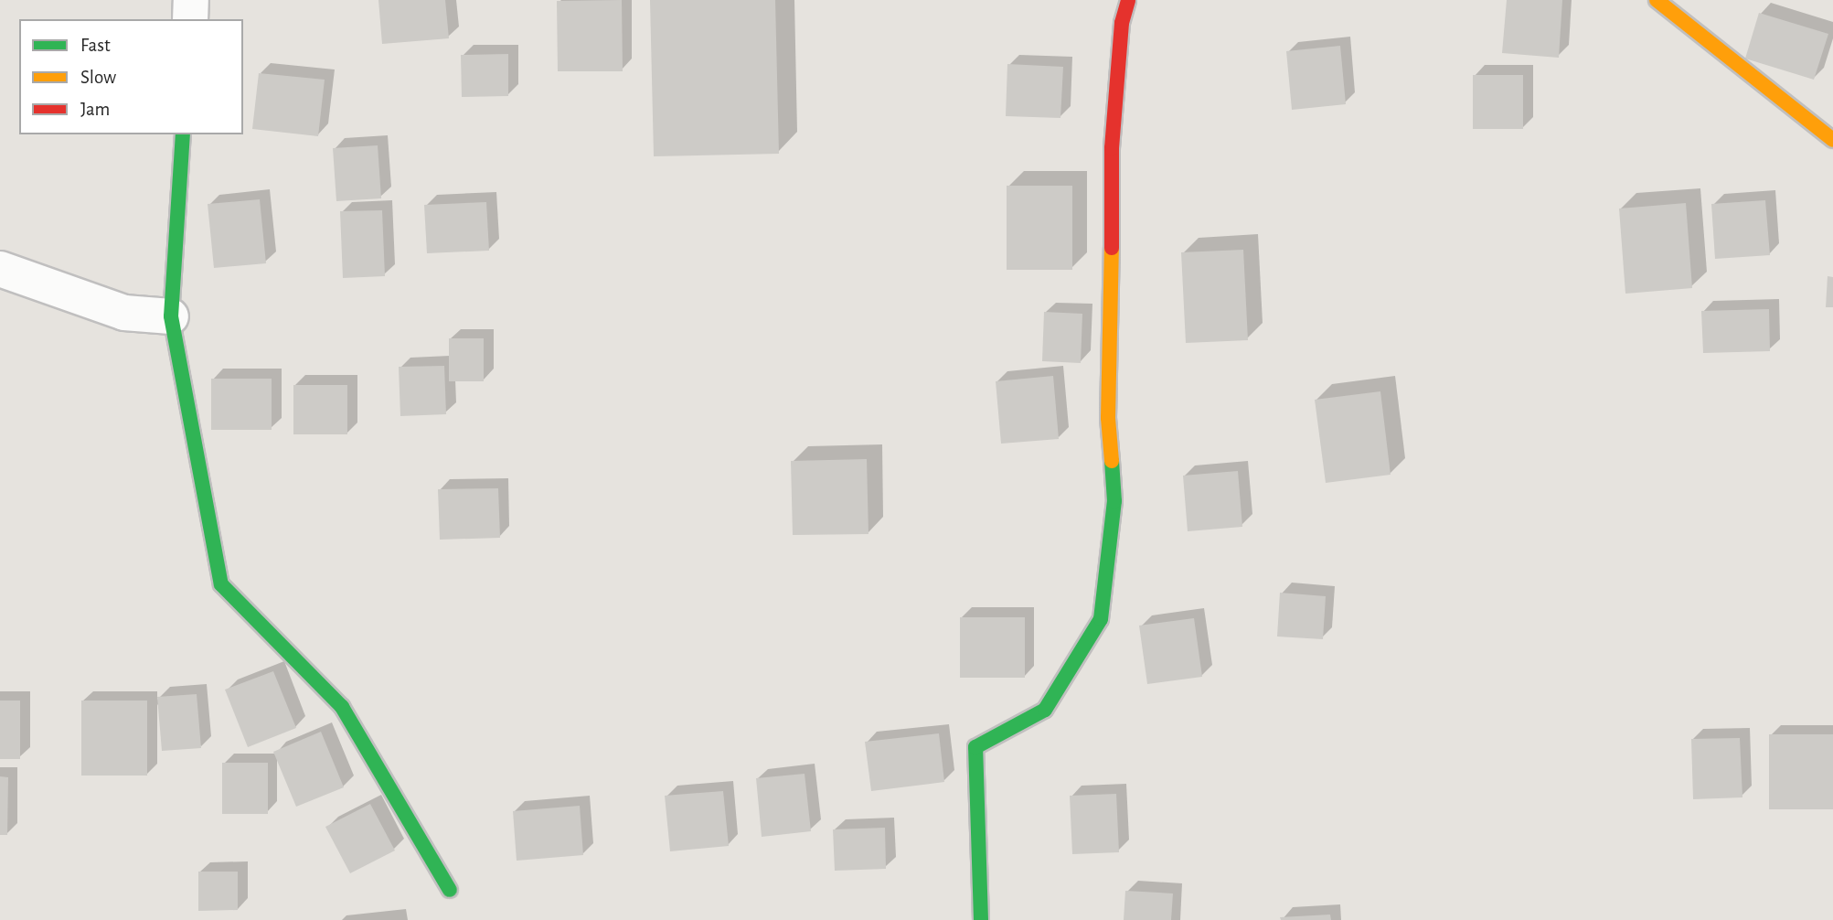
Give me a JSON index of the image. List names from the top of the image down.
{
  "legend": ["Fast", "Slow", "Jam"]
}
